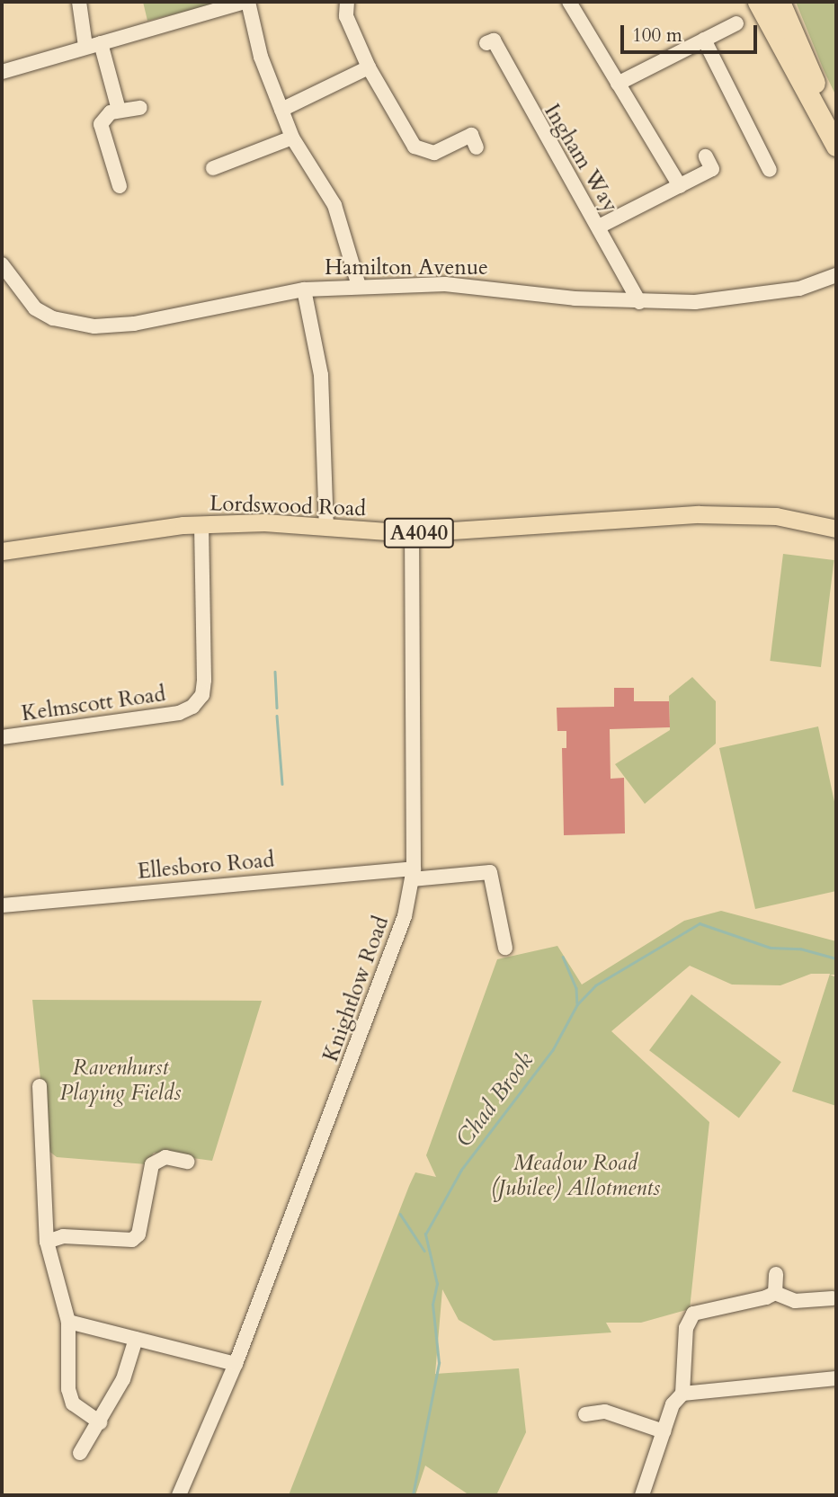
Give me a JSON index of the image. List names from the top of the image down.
{
  "streets": {
    "main road": ["Lordswood Road", "A4040"],
    "street": [
      "Ingham Way",
      "Hamilton Avenue",
      "Kelmscott Road",
      "Ellesboro Road",
      "Knightlow Road"
    ]
  },
  "crossings": [
    ["Ingham Way", "Hamilton Avenue"],
    ["Lordswood Road", "Kelmscott Road"],
    ["Lordswood Road", "Knightlow Road"],
    ["Ellesboro Road", "Knightlow Road"]
  ],
  "water": ["Chad Brook"],
  "parks": ["Ravenhurst Playing Fields", "Meadow Road (Jubilee) Allotments"],
  "scale_bar": "100 m"
}
